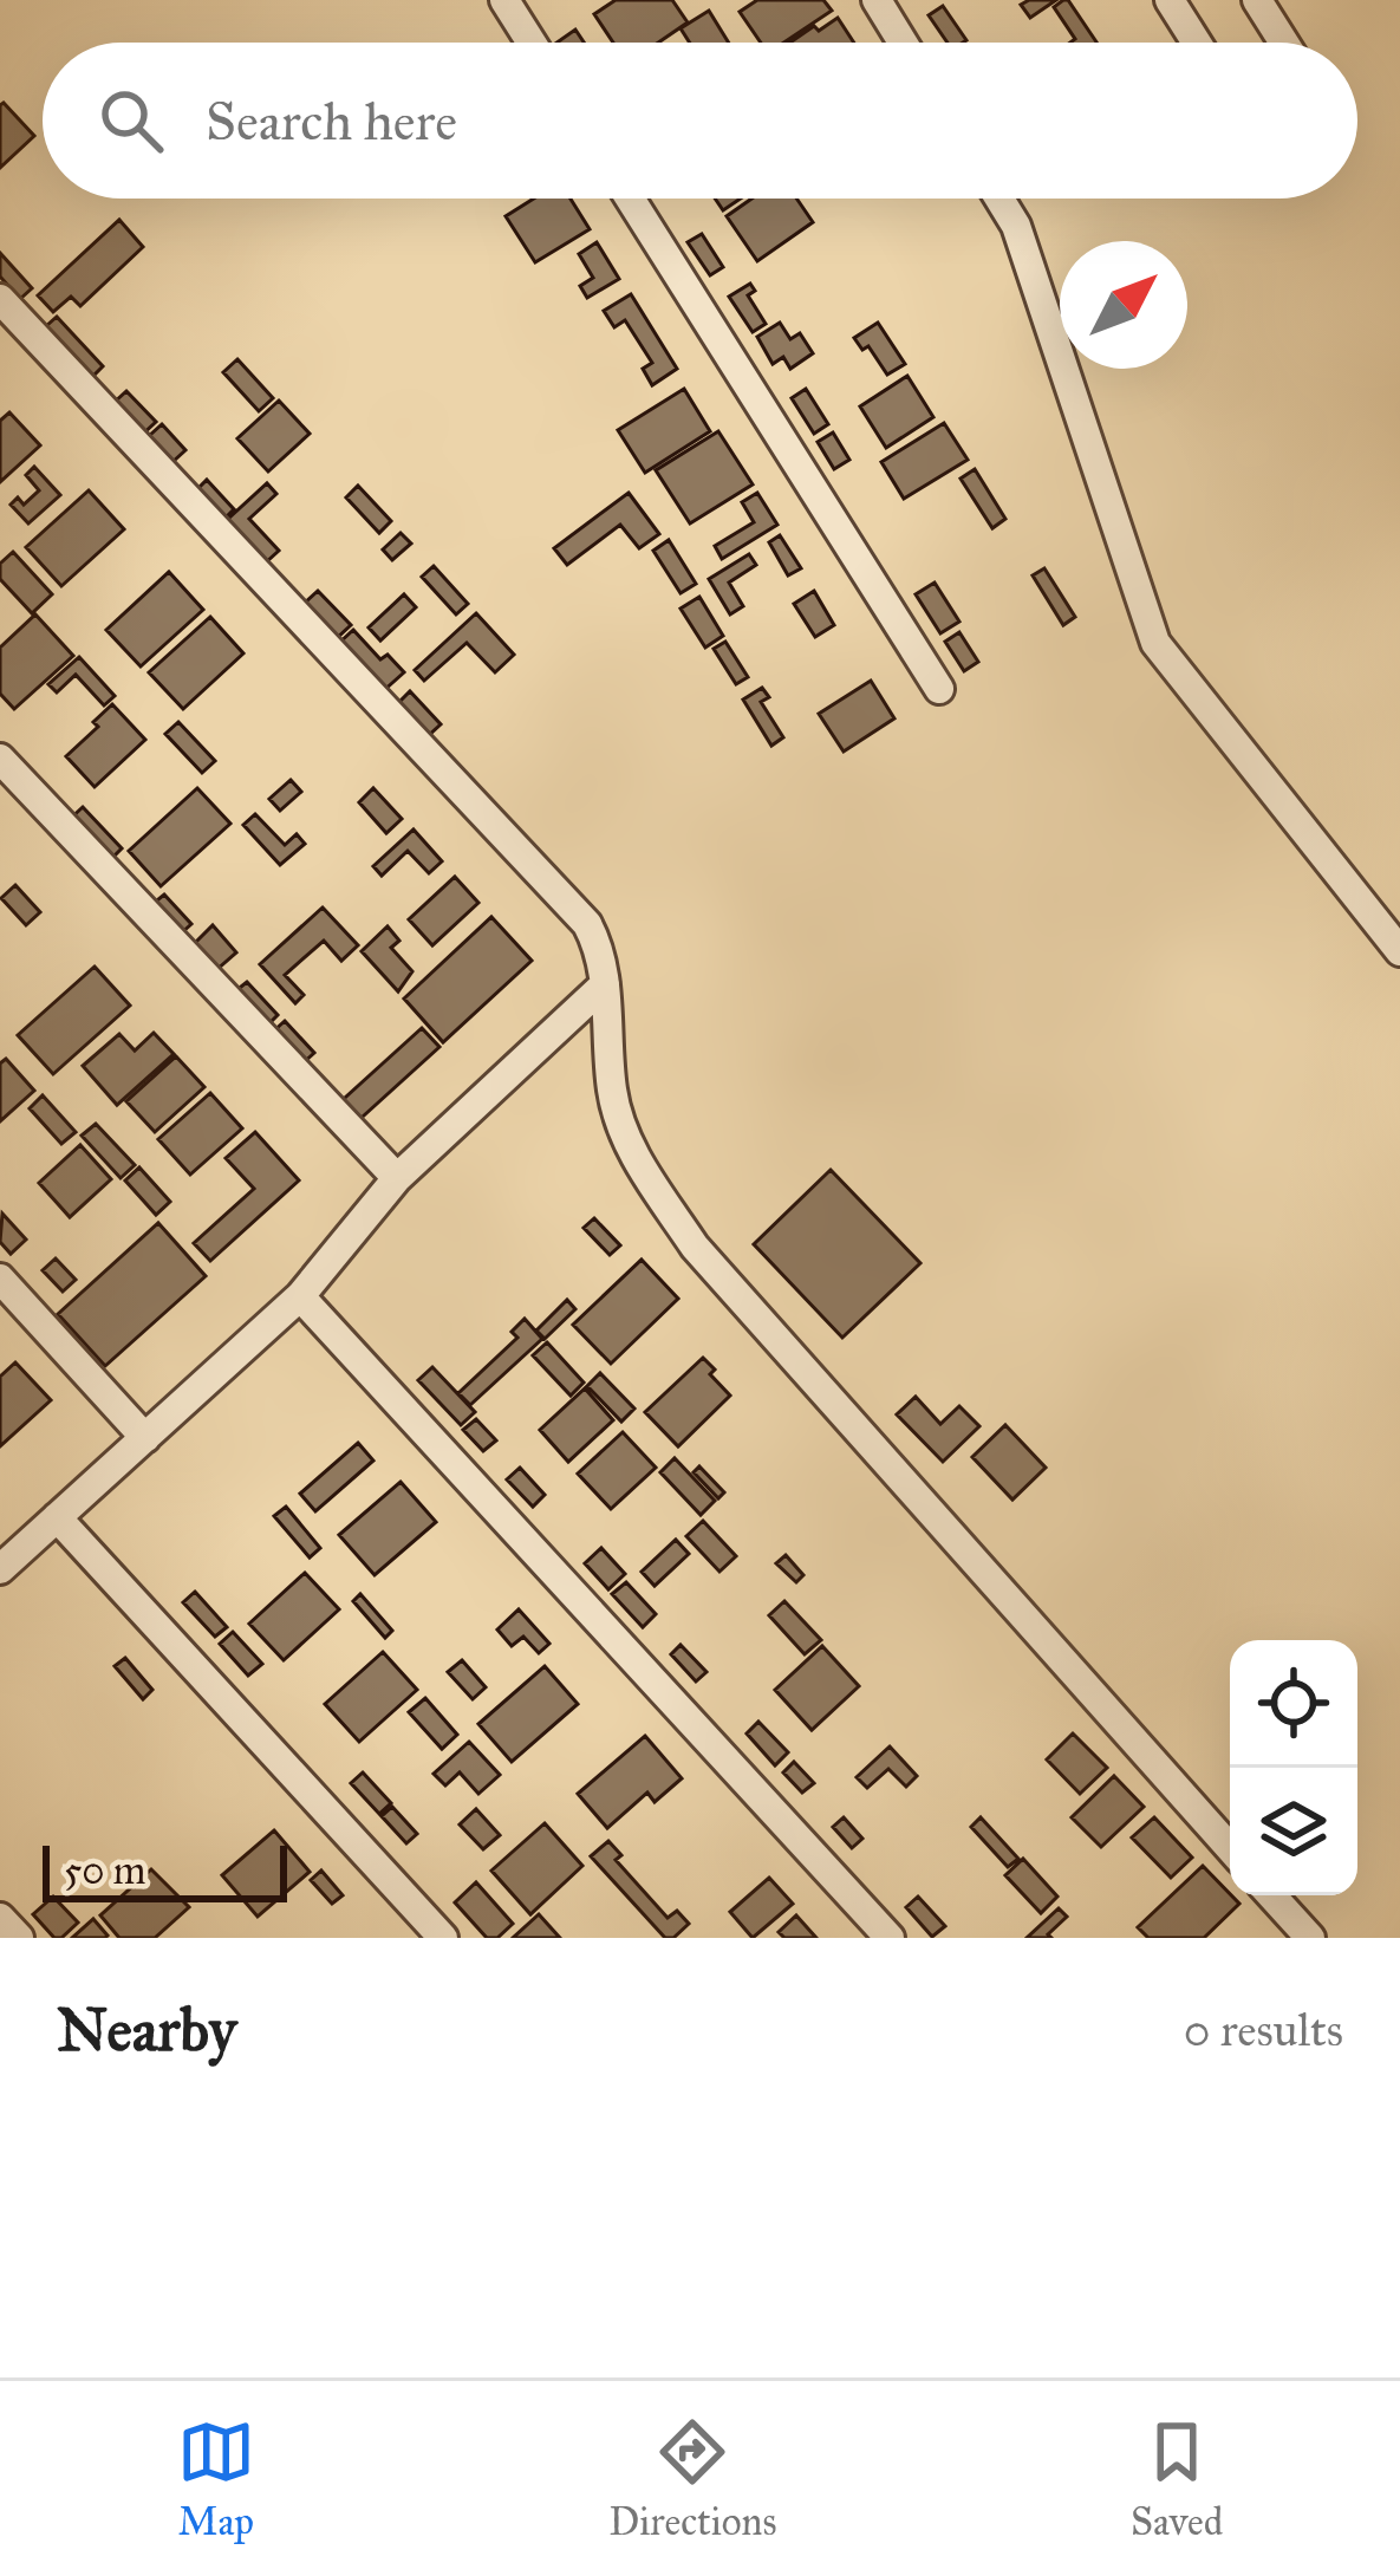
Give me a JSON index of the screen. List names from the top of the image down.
{
  "scale_bar": "50 m",
  "north": "top right",
  "page": {
    "search": "Search here",
    "scale": "50 m",
    "heading": ["Nearby", "0 results"],
    "nav": ["Map", "Directions", "Saved"]
  }
}
